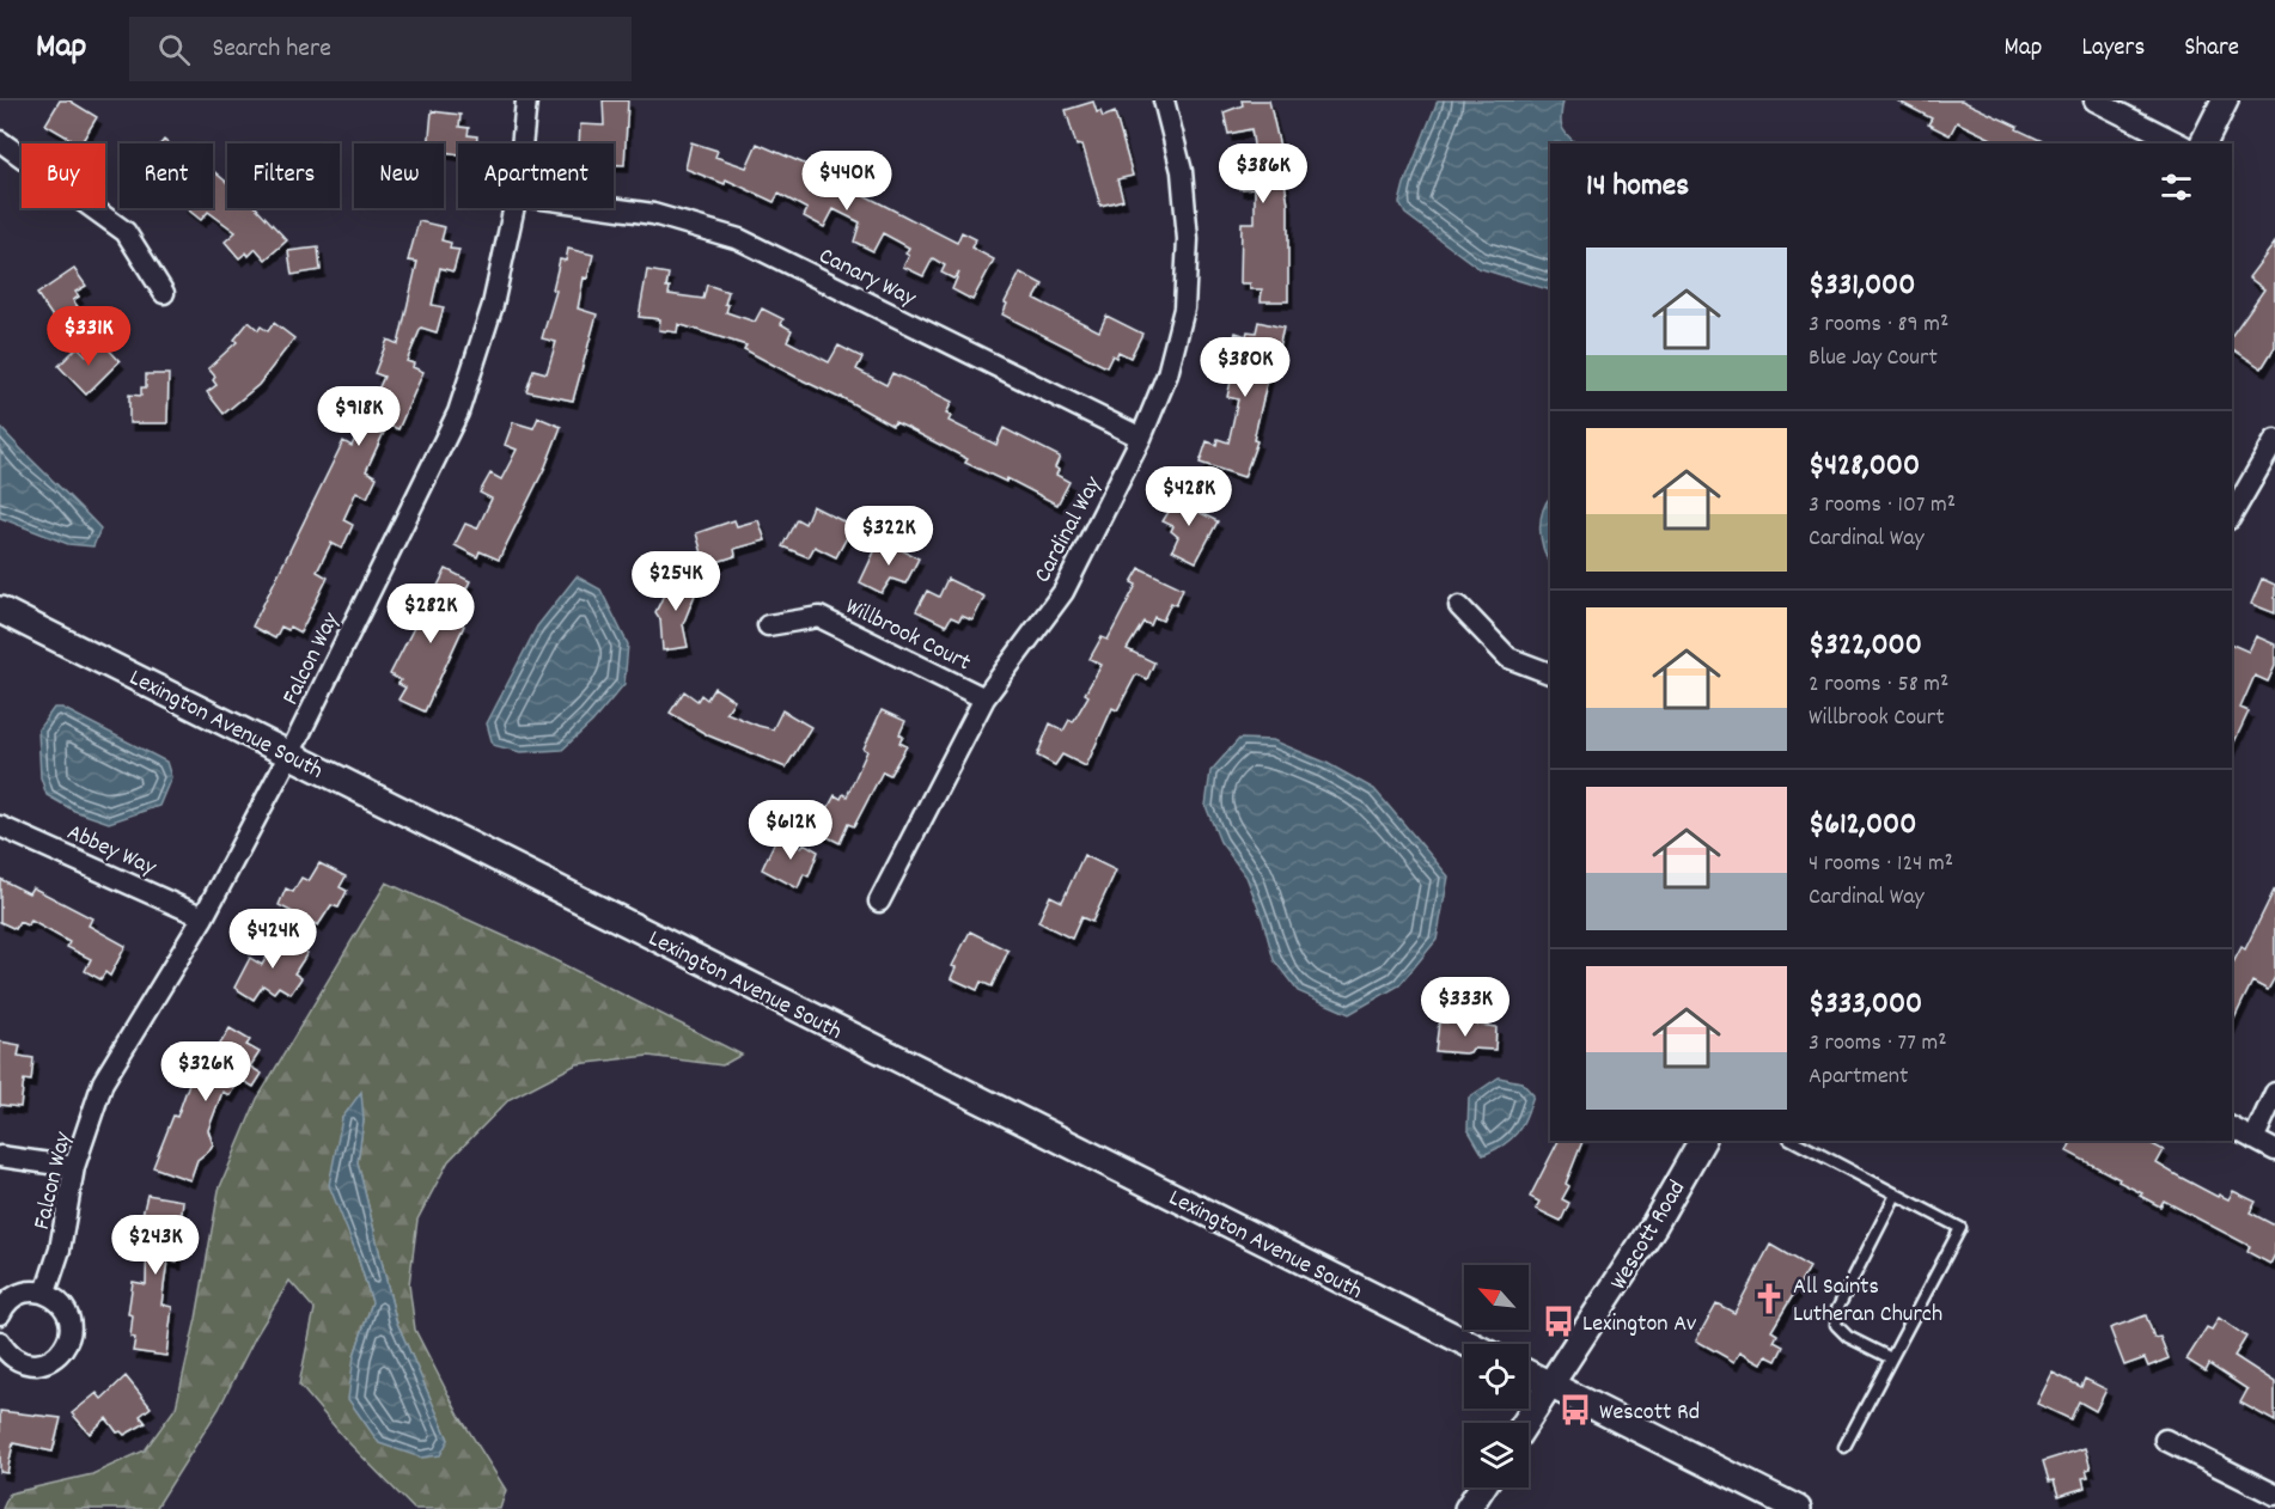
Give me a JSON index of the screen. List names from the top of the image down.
{
  "streets": {
    "street": [
      "Canary Way",
      "Cardinal Way",
      "Willbrook Court",
      "Falcon Way",
      "Lexington Avenue South",
      "Abbey Way",
      "Wescott Road"
    ]
  },
  "crossings": [
    ["Canary Way", "Cardinal Way"],
    ["Cardinal Way", "Willbrook Court"],
    ["Falcon Way", "Lexington Avenue South"],
    ["Falcon Way", "Abbey Way"]
  ],
  "places": {
    "church": ["All Saints Lutheran Church"],
    "bus stop": ["Lexington Av", "Wescott Rd"]
  },
  "north": "top left",
  "page": {
    "header": "Map",
    "search": "Search here",
    "nav": ["Map", "Layers", "Share"],
    "price": [
      "$386K",
      "$440K",
      "$331K",
      "$380K",
      "$918K",
      "$428K",
      "$322K",
      "$254K",
      "$282K",
      "$612K",
      "$424K",
      "$333K",
      "$326K",
      "$243K"
    ],
    "chip": [
      "Buy",
      "Rent",
      "Filters",
      "New",
      "Apartment"
    ],
    "heading": "14 homes",
    "list": [
      {
        "name": "$331,000",
        "note": "3 rooms · 89 m² · Blue Jay Court"
      },
      {
        "name": "$428,000",
        "note": "3 rooms · 107 m² · Cardinal Way"
      },
      {
        "name": "$322,000",
        "note": "2 rooms · 58 m² · Willbrook Court"
      },
      {
        "name": "$612,000",
        "note": "4 rooms · 124 m² · Cardinal Way"
      },
      {
        "name": "$333,000",
        "note": "3 rooms · 77 m² · Apartment"
      }
    ]
  }
}
